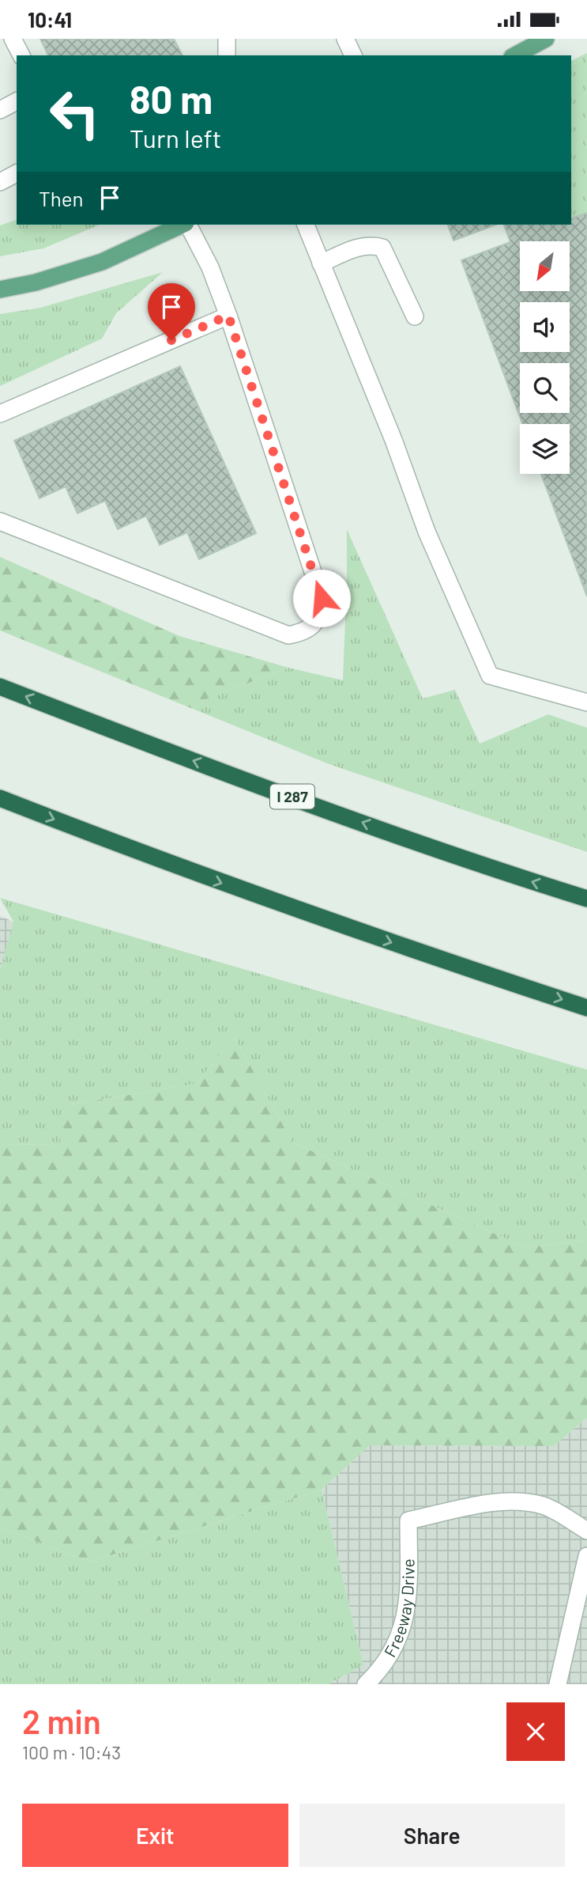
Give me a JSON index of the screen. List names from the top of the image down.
{
  "streets": {
    "highway": ["I 287"],
    "street": ["Freeway Drive"]
  },
  "north": "bottom left",
  "page": {
    "status": "10:41",
    "turn": ["80 m", "Turn left"],
    "then": "Then",
    "heading": ["2 min", "100 m · 10:43"],
    "buttons": ["Exit", "Share"]
  }
}
